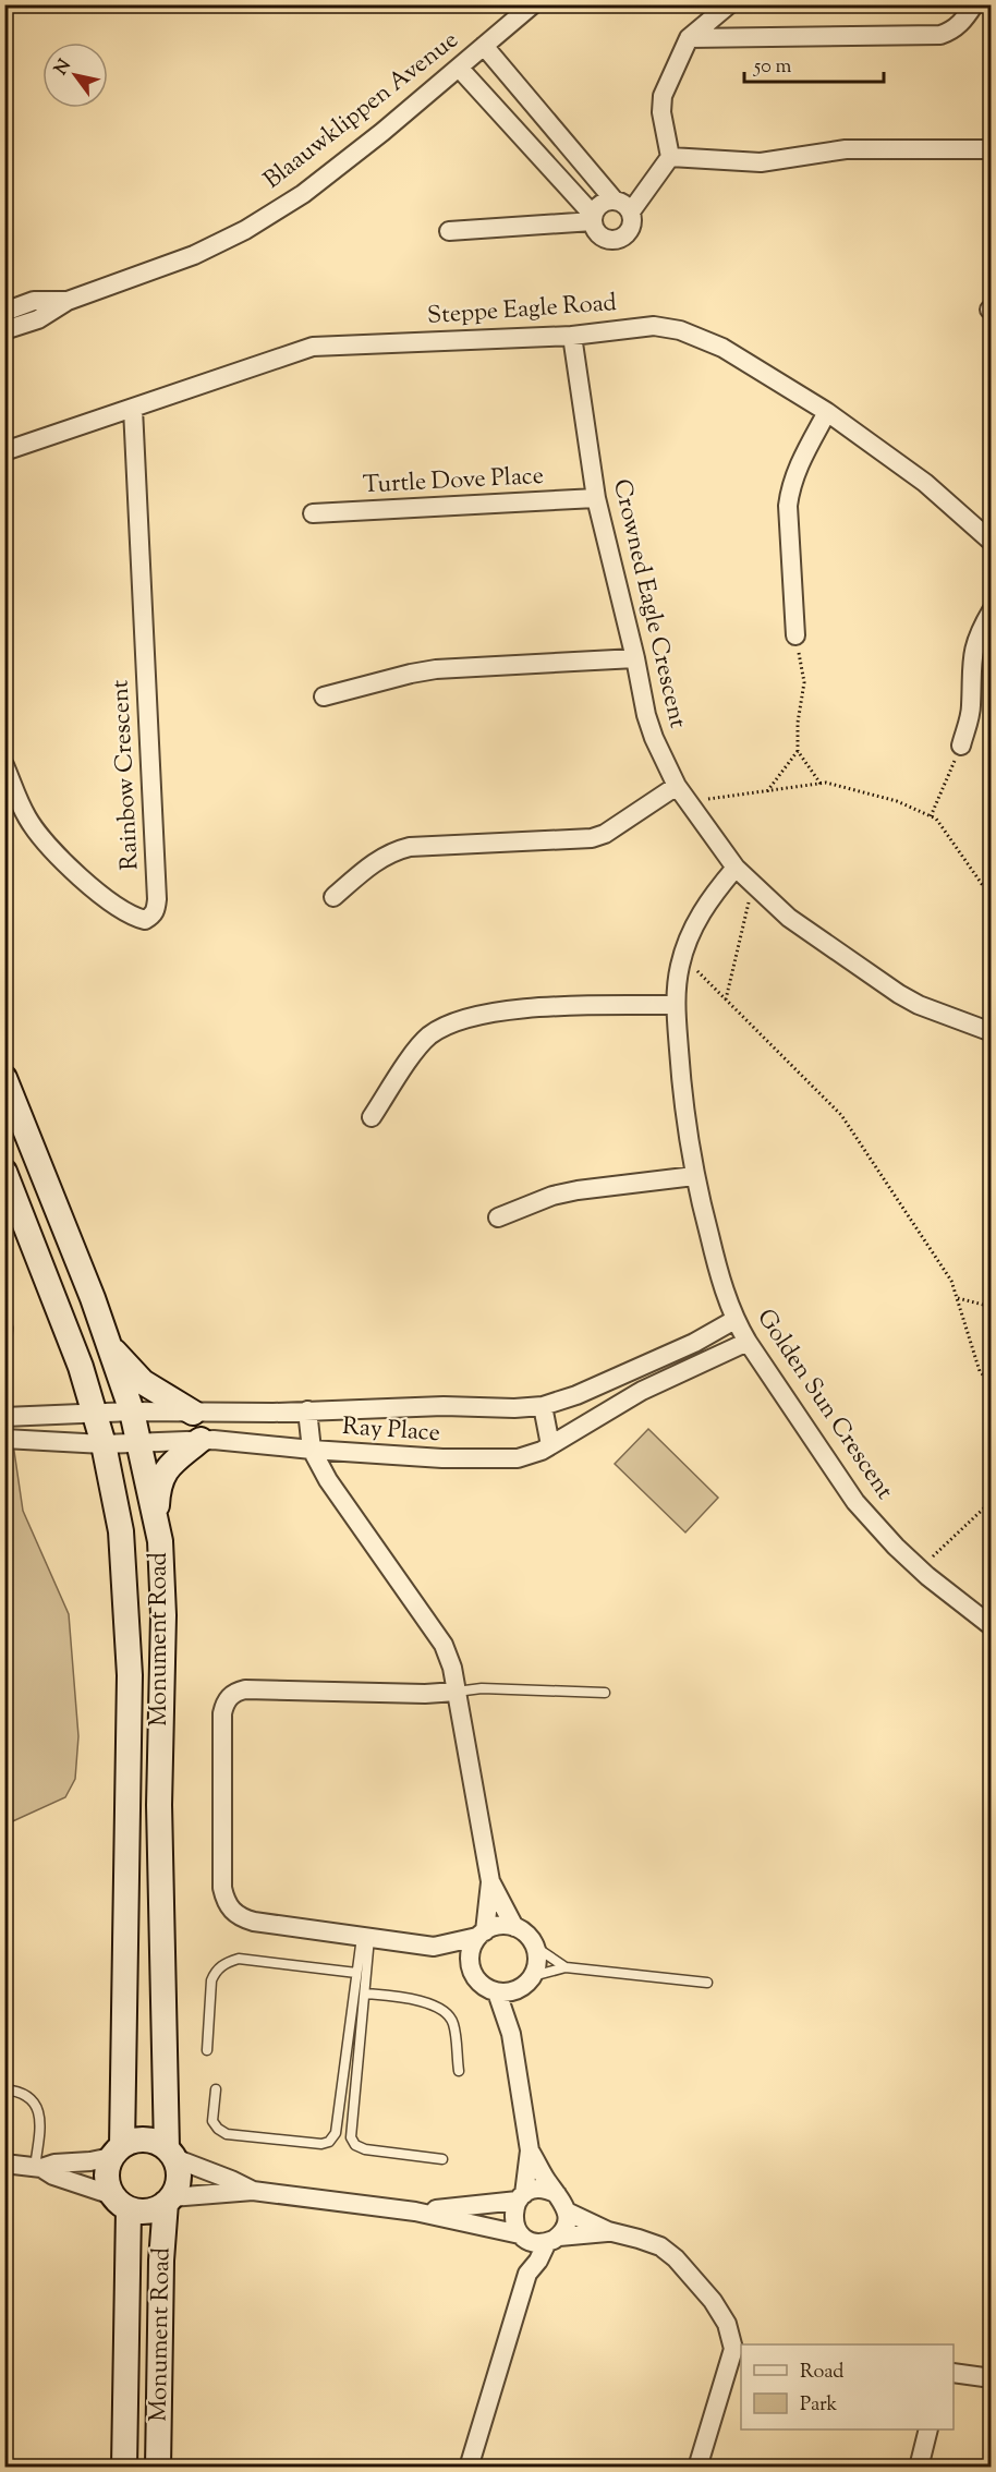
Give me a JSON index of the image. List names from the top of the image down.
{
  "streets": {
    "main road": ["Monument Road"],
    "street": [
      "Blaauwklippen Avenue",
      "Steppe Eagle Road",
      "Turtle Dove Place",
      "Crowned Eagle Crescent",
      "Rainbow Crescent",
      "Golden Sun Crescent",
      "Ray Place"
    ]
  },
  "crossings": [
    ["Steppe Eagle Road", "Crowned Eagle Crescent"],
    ["Steppe Eagle Road", "Rainbow Crescent"],
    ["Turtle Dove Place", "Crowned Eagle Crescent"],
    ["Crowned Eagle Crescent", "Golden Sun Crescent"],
    ["Golden Sun Crescent", "Ray Place"],
    ["Ray Place", "Monument Road"]
  ],
  "legend": ["Road", "Park"],
  "scale_bar": "50 m",
  "north": "top left"
}
